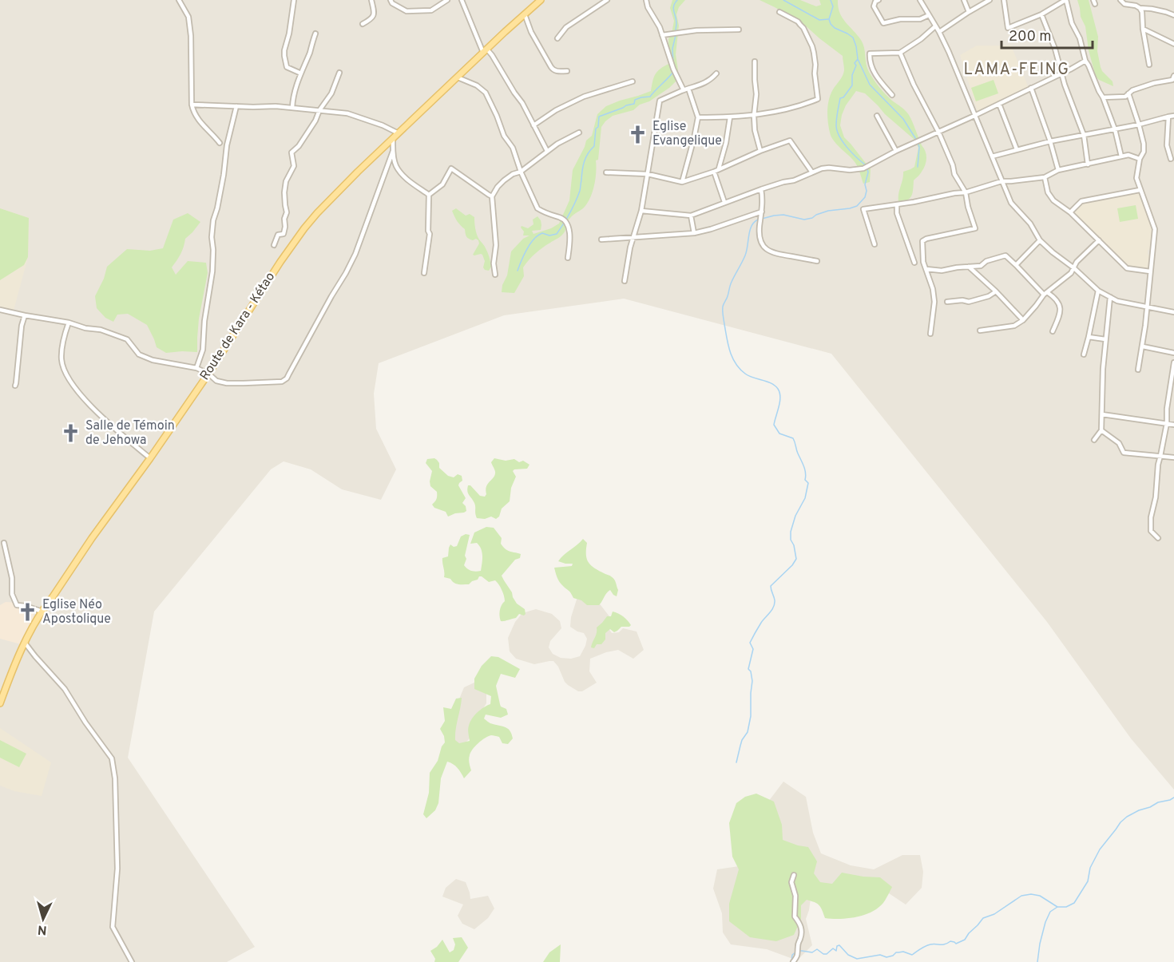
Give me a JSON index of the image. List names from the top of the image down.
{
  "streets": {
    "main road": ["Route de Kara - Kétao"]
  },
  "districts": ["LAMA-FEING"],
  "places": {
    "church": ["Eglise Evangelique", "Salle de Témoin de Jehowa", "Eglise Néo Apostolique"]
  },
  "scale_bar": "200 m",
  "north": "bottom"
}
